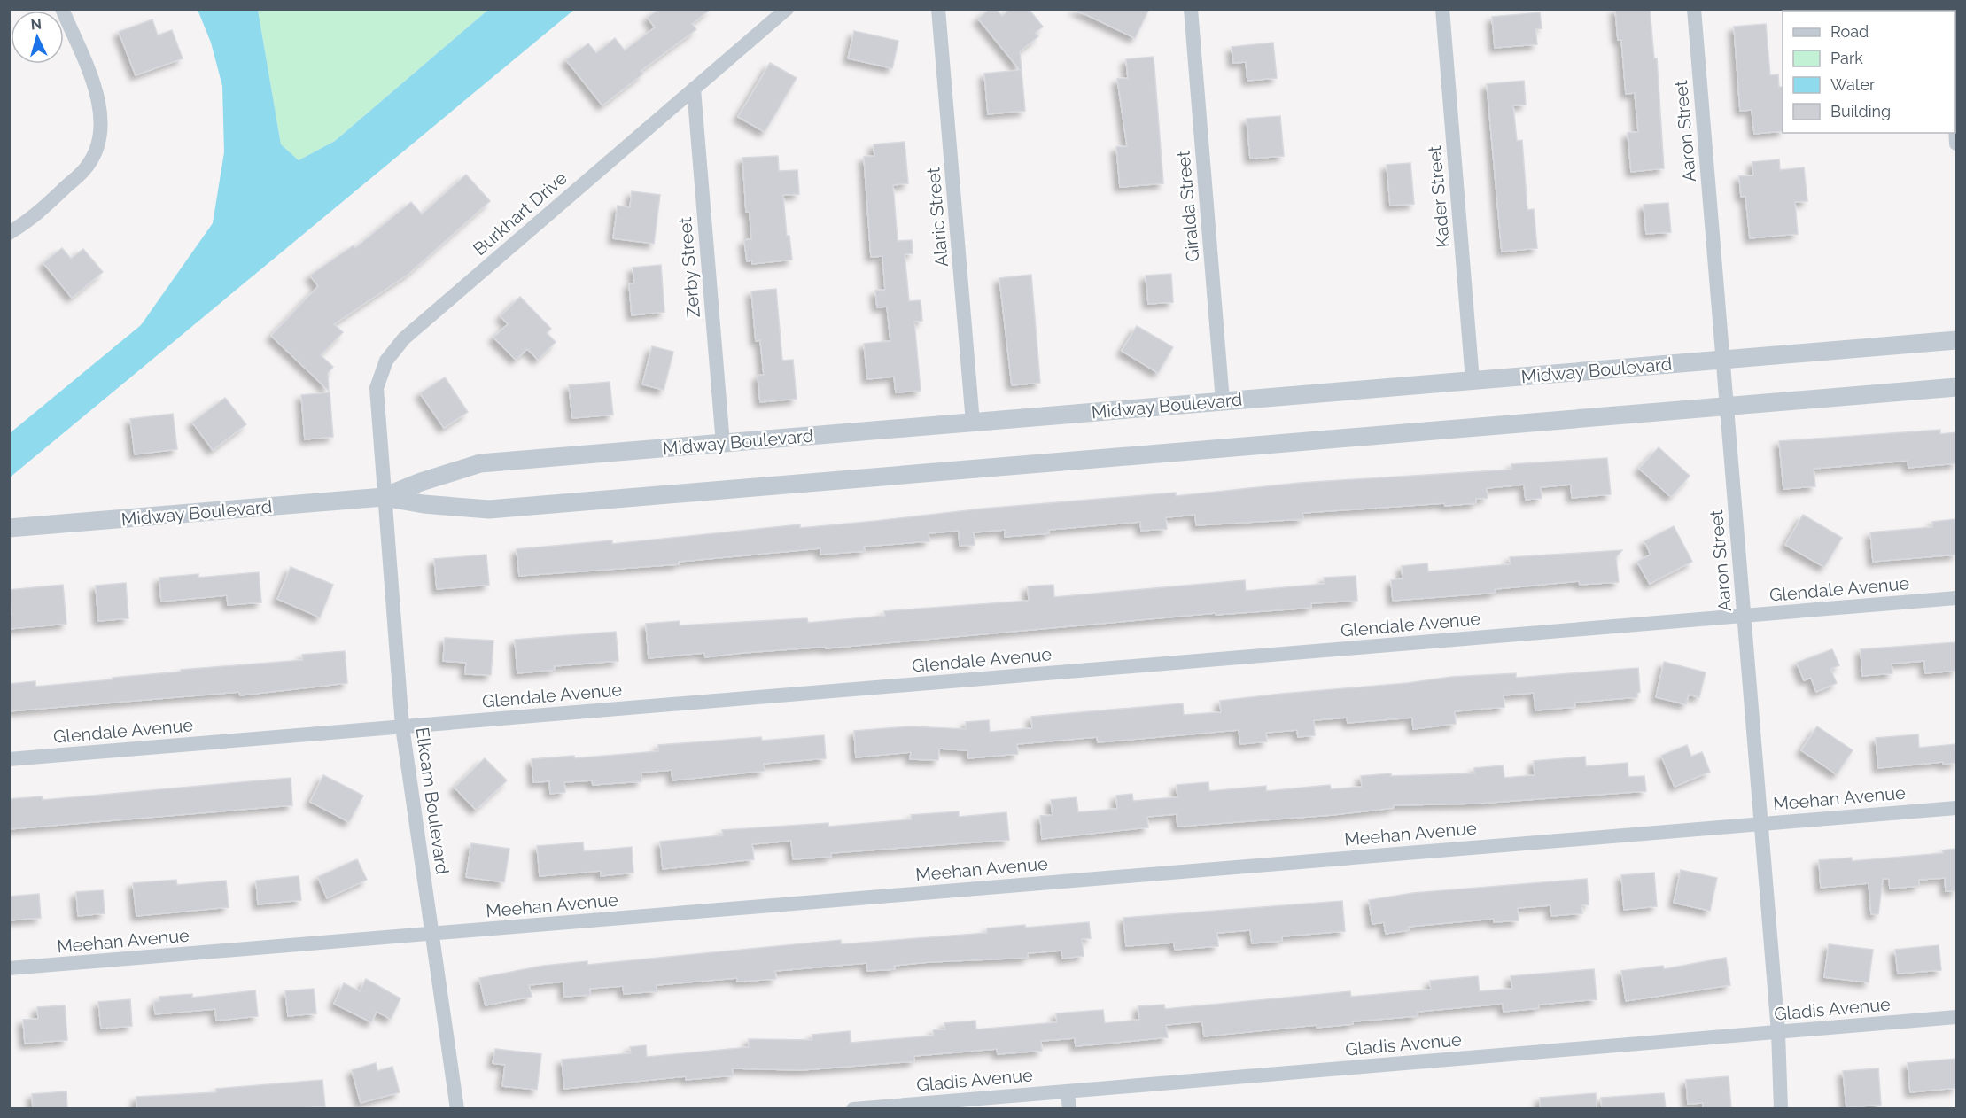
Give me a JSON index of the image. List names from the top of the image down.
{
  "streets": {
    "street": [
      "Aaron Street",
      "Kader Street",
      "Giralda Street",
      "Burkhart Drive",
      "Alaric Street",
      "Zerby Street",
      "Midway Boulevard",
      "Glendale Avenue",
      "Meehan Avenue",
      "Elkcam Boulevard",
      "Gladis Avenue"
    ]
  },
  "crossings": [
    ["Aaron Street", "Midway Boulevard"],
    ["Aaron Street", "Glendale Avenue"],
    ["Aaron Street", "Meehan Avenue"],
    ["Aaron Street", "Gladis Avenue"],
    ["Kader Street", "Midway Boulevard"],
    ["Giralda Street", "Midway Boulevard"],
    ["Burkhart Drive", "Zerby Street"],
    ["Burkhart Drive", "Midway Boulevard"],
    ["Burkhart Drive", "Elkcam Boulevard"],
    ["Alaric Street", "Midway Boulevard"],
    ["Zerby Street", "Midway Boulevard"],
    ["Midway Boulevard", "Elkcam Boulevard"],
    ["Glendale Avenue", "Elkcam Boulevard"],
    ["Meehan Avenue", "Elkcam Boulevard"]
  ],
  "legend": [
    "Road",
    "Park",
    "Water",
    "Building"
  ],
  "north": "top"
}
